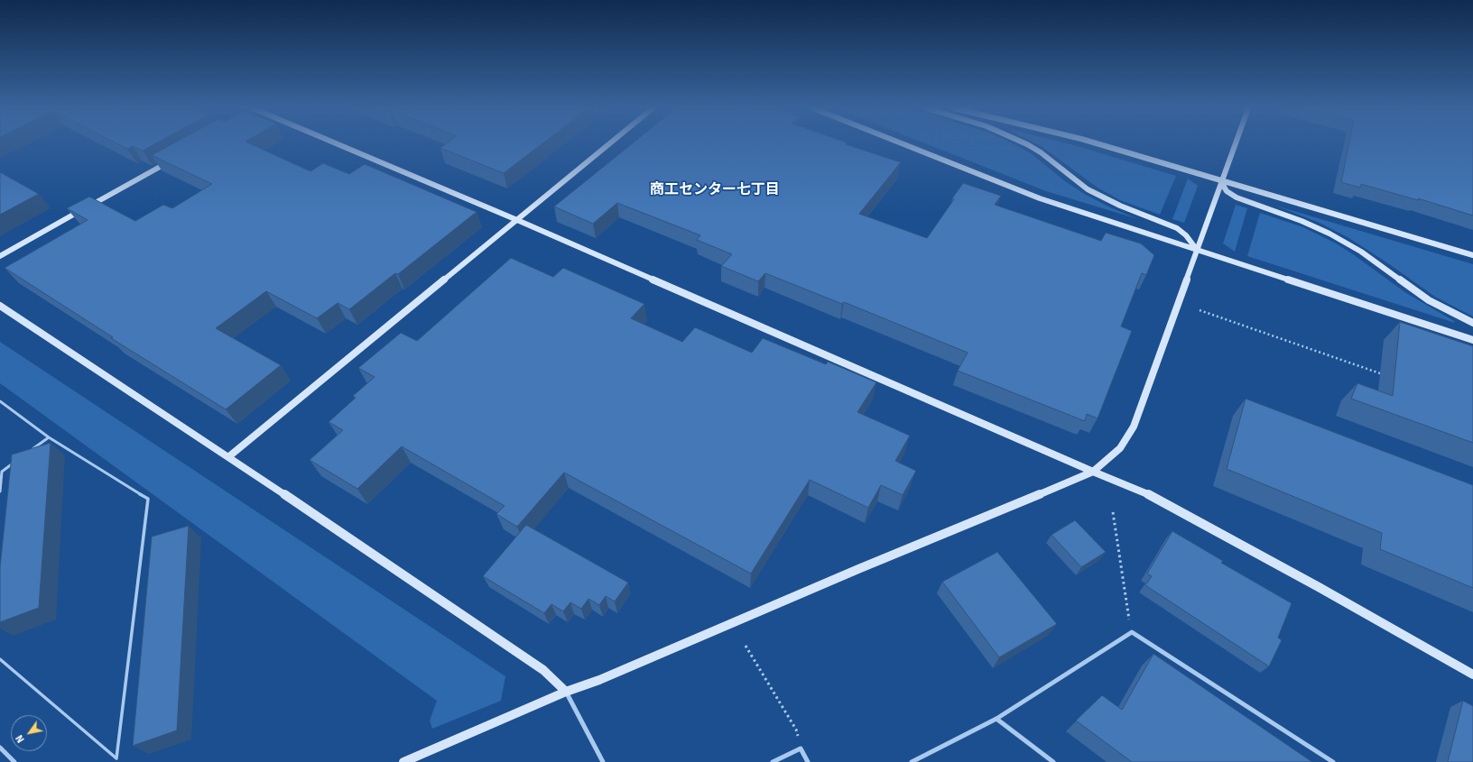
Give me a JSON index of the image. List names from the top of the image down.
{
  "districts": ["商工センター七丁目"],
  "north": "bottom left"
}
